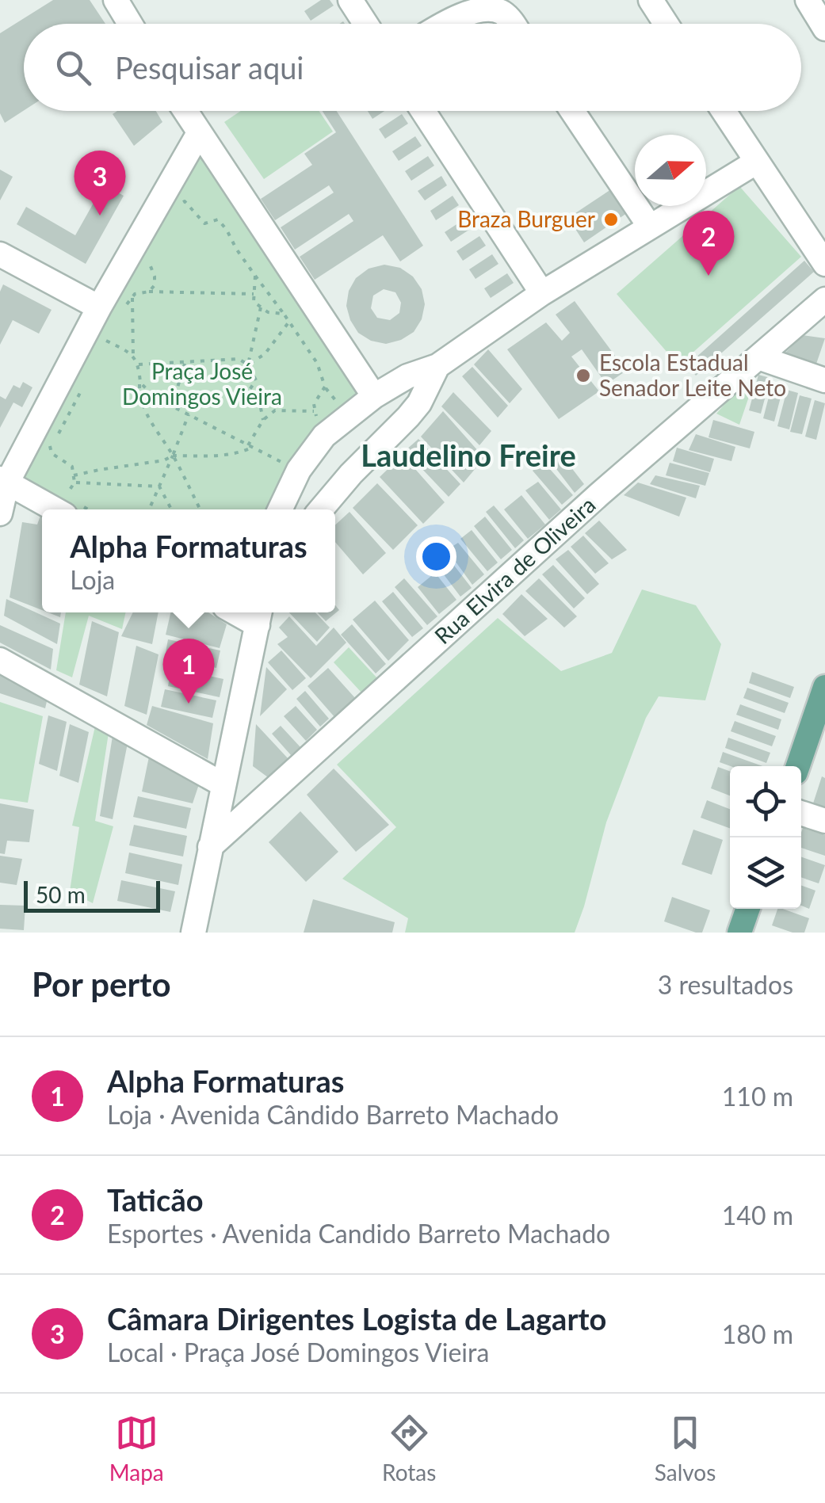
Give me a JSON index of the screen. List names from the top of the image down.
{
  "streets": {
    "street": ["Rua Elvira de Oliveira"]
  },
  "districts": ["Laudelino Freire"],
  "parks": ["Praça José Domingos Vieira"],
  "places": ["Braza Burguer", "Escola Estadual Senador Leite Neto"],
  "scale_bar": "50 m",
  "north": "right",
  "page": {
    "search": "Pesquisar aqui",
    "pins": ["3", "2", "1"],
    "popup": ["Alpha Formaturas", "Loja"],
    "scale": "50 m",
    "heading": ["Por perto", "3 resultados"],
    "list": [
      {
        "mark": "1",
        "name": "Alpha Formaturas",
        "note": "Loja · Avenida Cândido Barreto Machado",
        "value": "110 m"
      },
      {
        "mark": "2",
        "name": "Taticão",
        "note": "Esportes · Avenida Candido Barreto Machado",
        "value": "140 m"
      },
      {
        "mark": "3",
        "name": "Câmara Dirigentes Logista de Lagarto",
        "note": "Local · Praça José Domingos Vieira",
        "value": "180 m"
      }
    ],
    "nav": ["Mapa", "Rotas", "Salvos"]
  }
}
